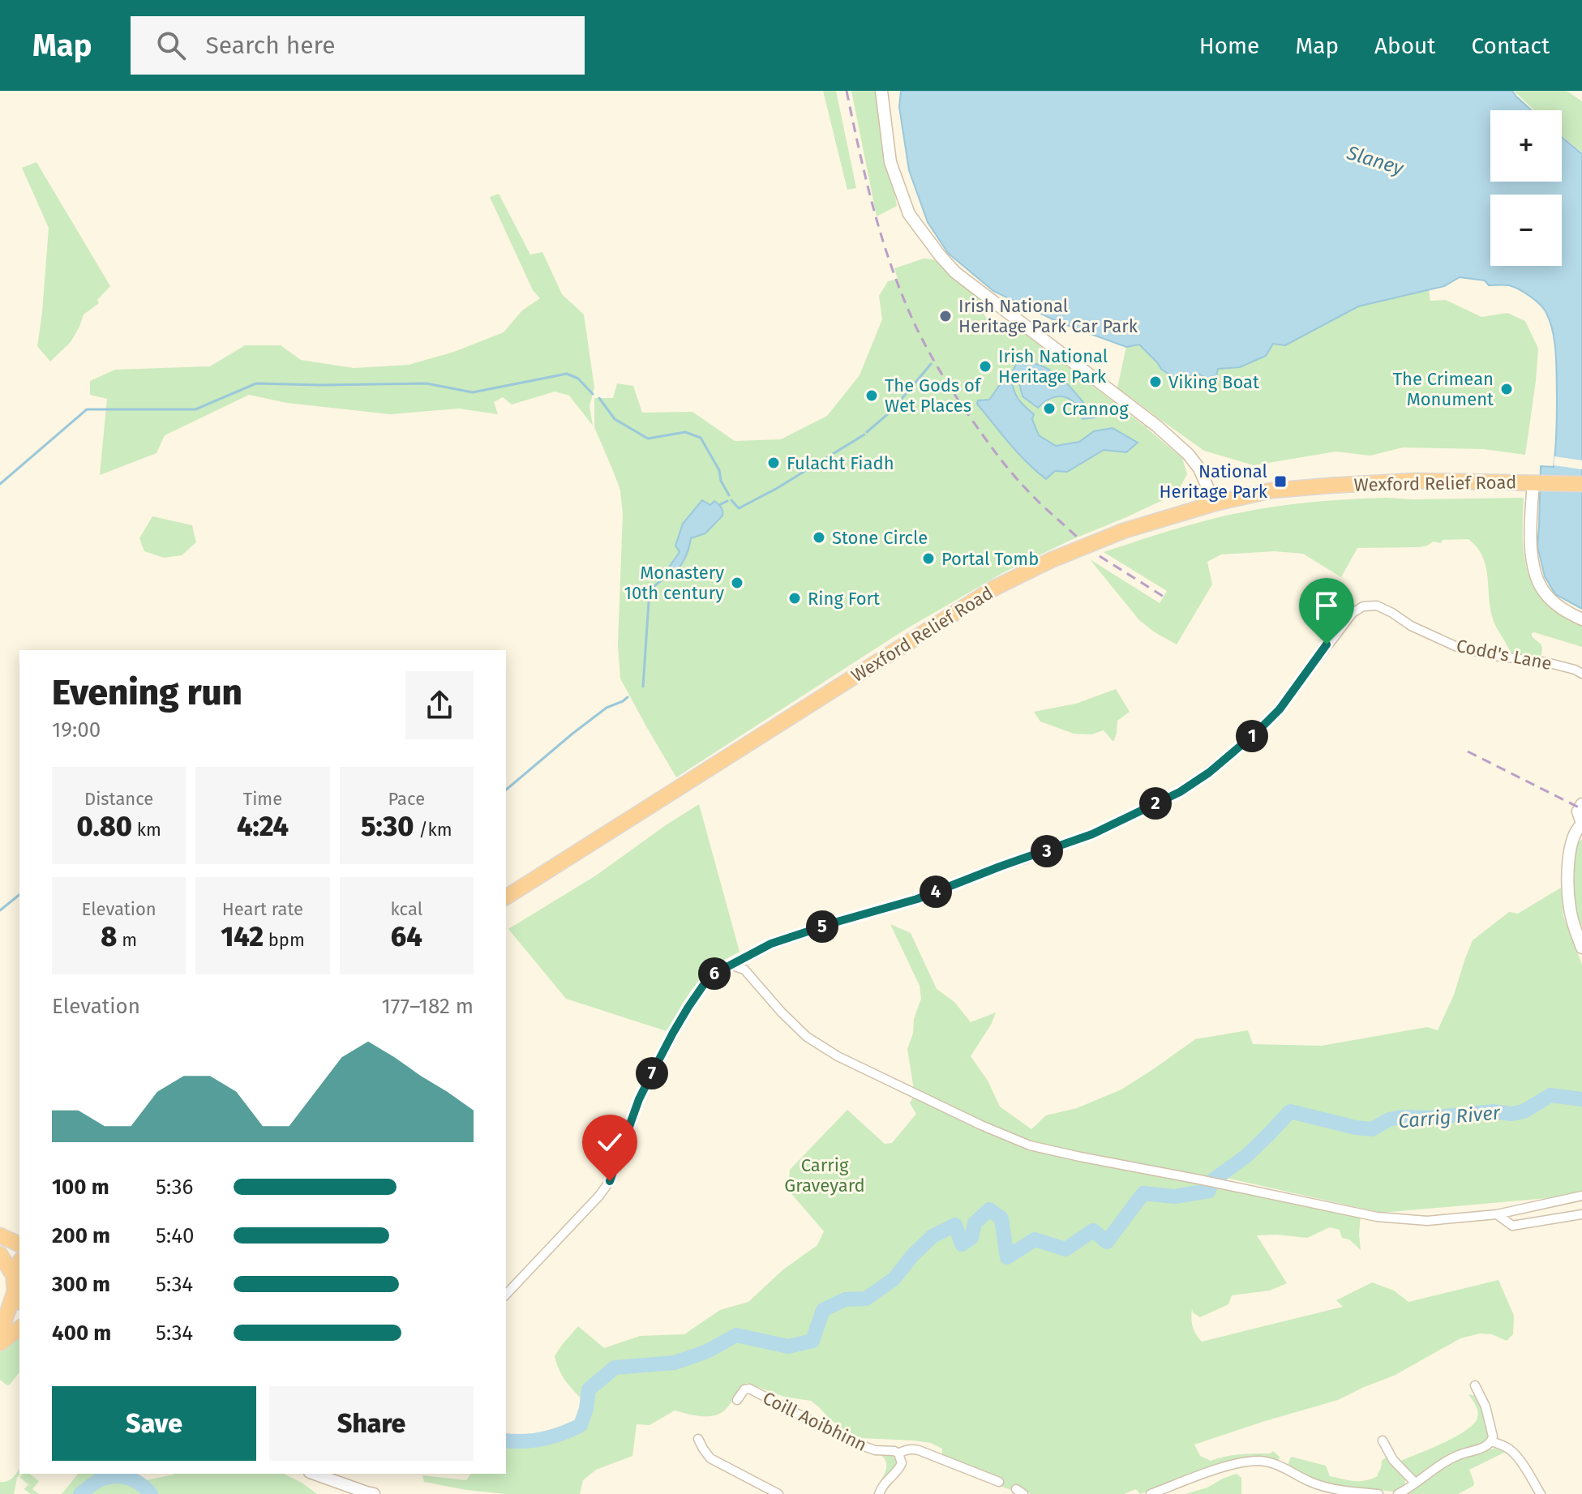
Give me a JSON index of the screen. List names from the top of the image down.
{
  "streets": {
    "highway": ["Wexford Relief Road"],
    "street": ["Codd's Lane", "Coill Aoibhinn"]
  },
  "water": ["Slaney", "Carrig River"],
  "parks": ["Carrig Graveyard"],
  "places": {
    "other": [
      "Irish National Heritage Park Car Park",
      "Irish National Heritage Park",
      "Viking Boat",
      "The Crimean Monument",
      "The Gods of Wet Places",
      "Crannog",
      "Fulacht Fiadh",
      "Stone Circle",
      "Portal Tomb",
      "Monastery 10th century",
      "Ring Fort"
    ],
    "transit": ["National Heritage Park"]
  },
  "page": {
    "header": "Map",
    "search": "Search here",
    "nav": [
      "Home",
      "Map",
      "About",
      "Contact"
    ],
    "map_buttons": ["+", "−"],
    "heading": ["Evening run", "19:00"],
    "pins": [
      "1",
      "2",
      "3",
      "4",
      "5",
      "6",
      "7"
    ],
    "stats": [
      ["Distance", "0.80 km"],
      ["Time", "4:24"],
      ["Pace", "5:30 /km"],
      ["Elevation", "8 m"],
      ["Heart rate", "142 bpm"],
      ["kcal", "64"]
    ],
    "chart": ["Elevation", "177–182 m"],
    "list": [
      {
        "name": "100 m",
        "note": "5:36"
      },
      {
        "name": "200 m",
        "note": "5:40"
      },
      {
        "name": "300 m",
        "note": "5:34"
      },
      {
        "name": "400 m",
        "note": "5:34"
      }
    ],
    "buttons": ["Save", "Share"]
  }
}
